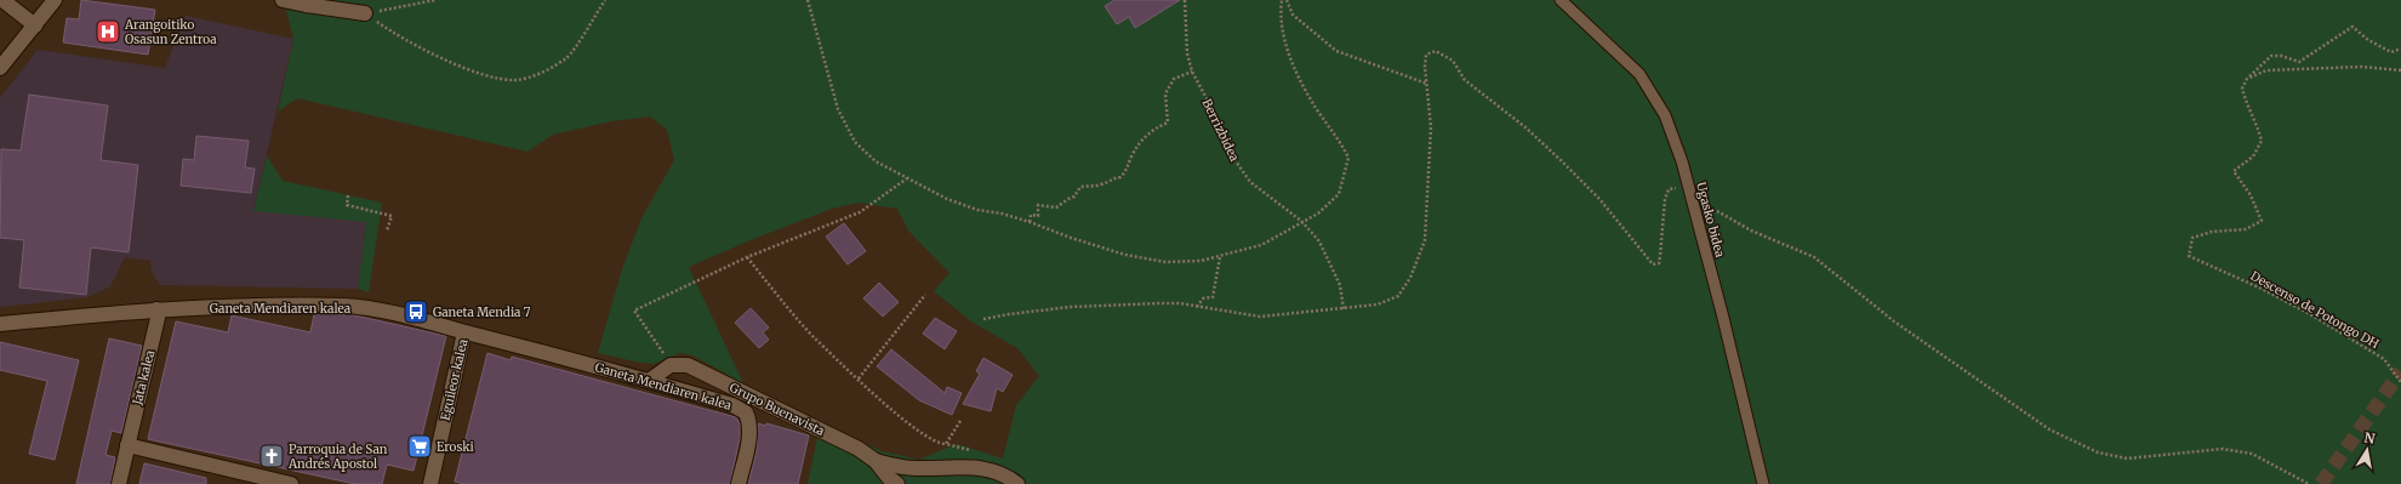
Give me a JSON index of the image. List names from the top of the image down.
{
  "streets": {
    "street": [
      "Ganeta Mendiaren kalea",
      "Jata kalea",
      "Eguileor kalea",
      "Grupo Buenavista"
    ],
    "lane": ["Ugasko bidea"],
    "path": ["Berrizbidea", "Descenso de Potongo DH"]
  },
  "crossings": [
    ["Ganeta Mendiaren kalea", "Jata kalea"],
    ["Ganeta Mendiaren kalea", "Eguileor kalea"]
  ],
  "places": {
    "hospital": ["Arangoitiko Osasun Zentroa"],
    "bus stop": ["Ganeta Mendia 7"],
    "supermarket": ["Eroski"],
    "church": ["Parroquia de San Andrés Apostol"]
  },
  "north": "top"
}
